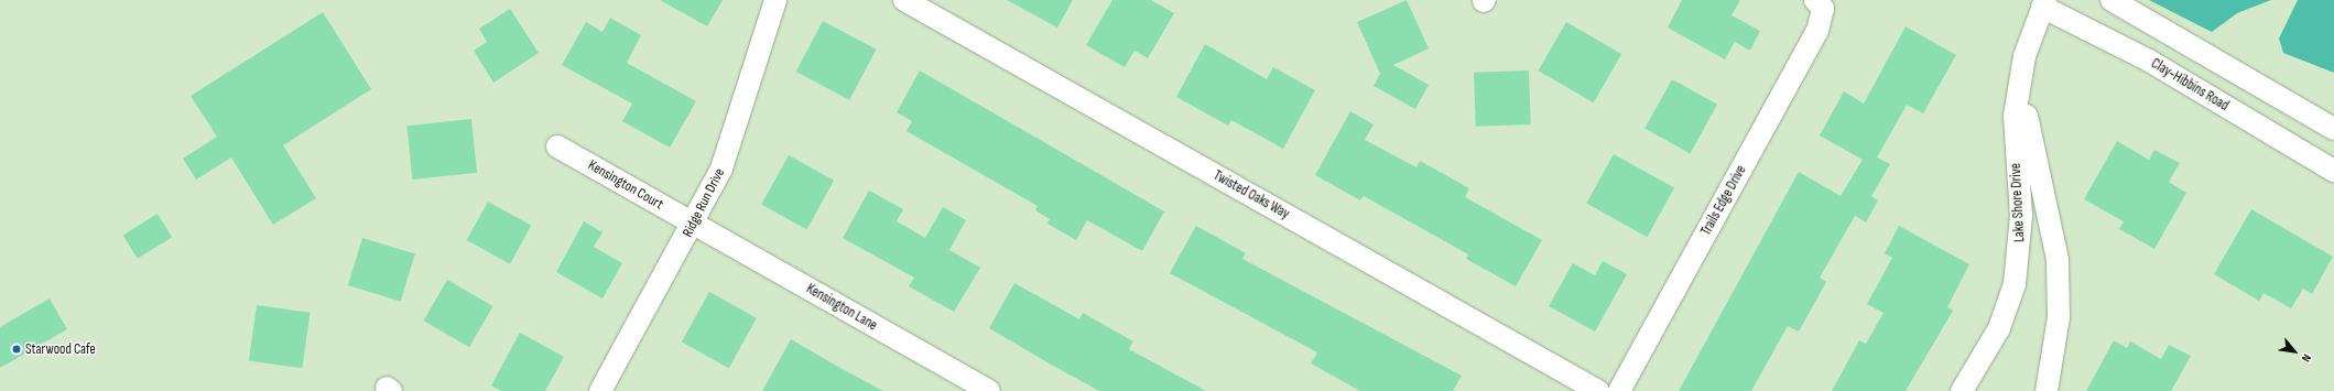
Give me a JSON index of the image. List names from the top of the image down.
{
  "streets": {
    "street": [
      "Clay-Hibbins Road",
      "Kensington Court",
      "Twisted Oaks Way",
      "Trails Edge Drive",
      "Ridge Run Drive",
      "Lake Shore Drive",
      "Kensington Lane"
    ]
  },
  "crossings": [
    ["Clay-Hibbins Road", "Lake Shore Drive"],
    ["Kensington Court", "Ridge Run Drive"],
    ["Kensington Court", "Kensington Lane"],
    ["Ridge Run Drive", "Kensington Lane"]
  ],
  "places": ["Starwood Cafe"],
  "north": "bottom right"
}
